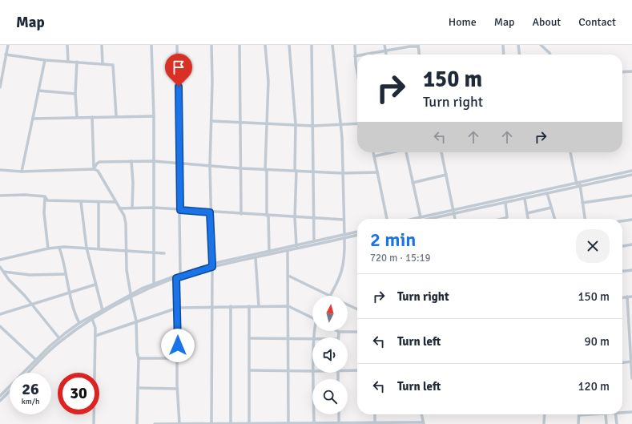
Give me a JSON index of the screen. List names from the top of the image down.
{
  "north": "top",
  "page": {
    "header": "Map",
    "nav": [
      "Home",
      "Map",
      "About",
      "Contact"
    ],
    "turn": ["150 m", "Turn right"],
    "heading": ["2 min", "720 m · 15:19"],
    "list": [
      {
        "name": "Turn right",
        "value": "150 m"
      },
      {
        "name": "Turn left",
        "value": "90 m"
      },
      {
        "name": "Turn left",
        "value": "120 m"
      }
    ],
    "speed": "26 km/h",
    "limit": "30"
  }
}
